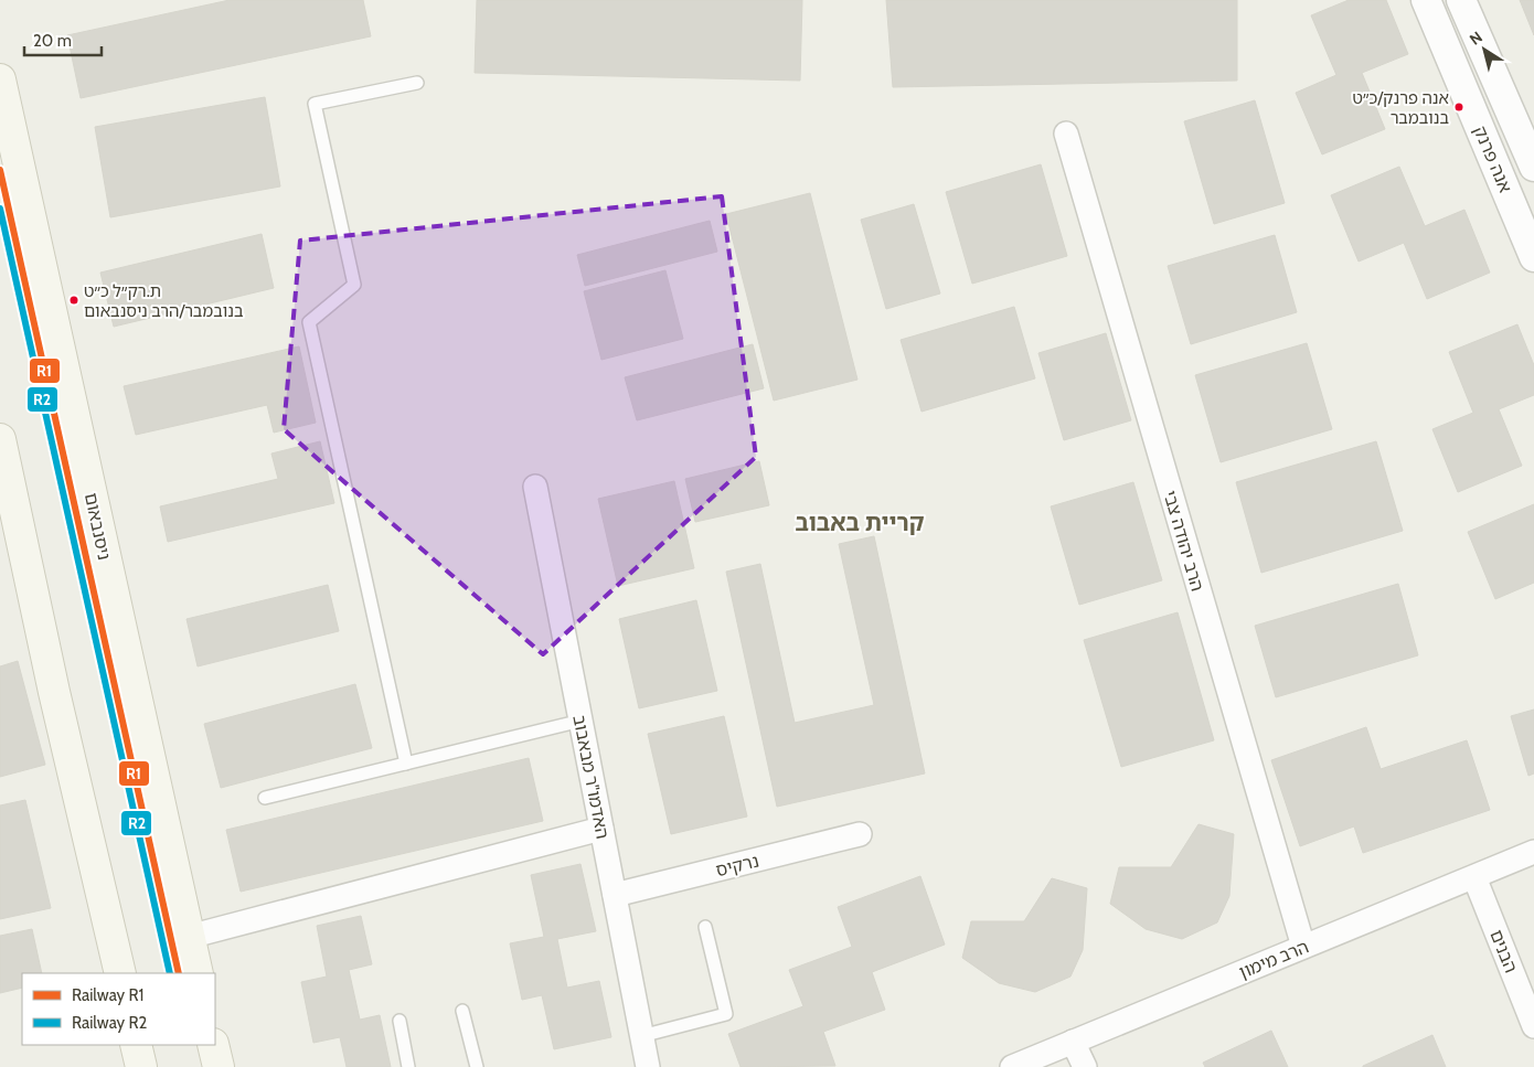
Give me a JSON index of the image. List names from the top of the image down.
{
  "streets": {
    "main road": ["ניסנבאום"],
    "street": [
      "אנה פרנק",
      "הרב יהודה צבי",
      "האדמו\"ר מבאבוב",
      "נרקיס",
      "הבנים",
      "הרב מימון"
    ]
  },
  "crossings": [
    ["הרב יהודה צבי", "הרב מימון"],
    ["האדמו\"ר מבאבוב", "נרקיס"],
    ["הבנים", "הרב מימון"]
  ],
  "districts": ["קריית באבוב"],
  "places": ["אנה פרנק/כ״ט בנובמבר", "ת.רק״ל כ״ט בנובמבר/הרב ניסנבאום"],
  "lines": ["rail line R1", "rail line R2"],
  "legend": ["Railway R1", "Railway R2"],
  "scale_bar": "20 m",
  "north": "top left"
}
